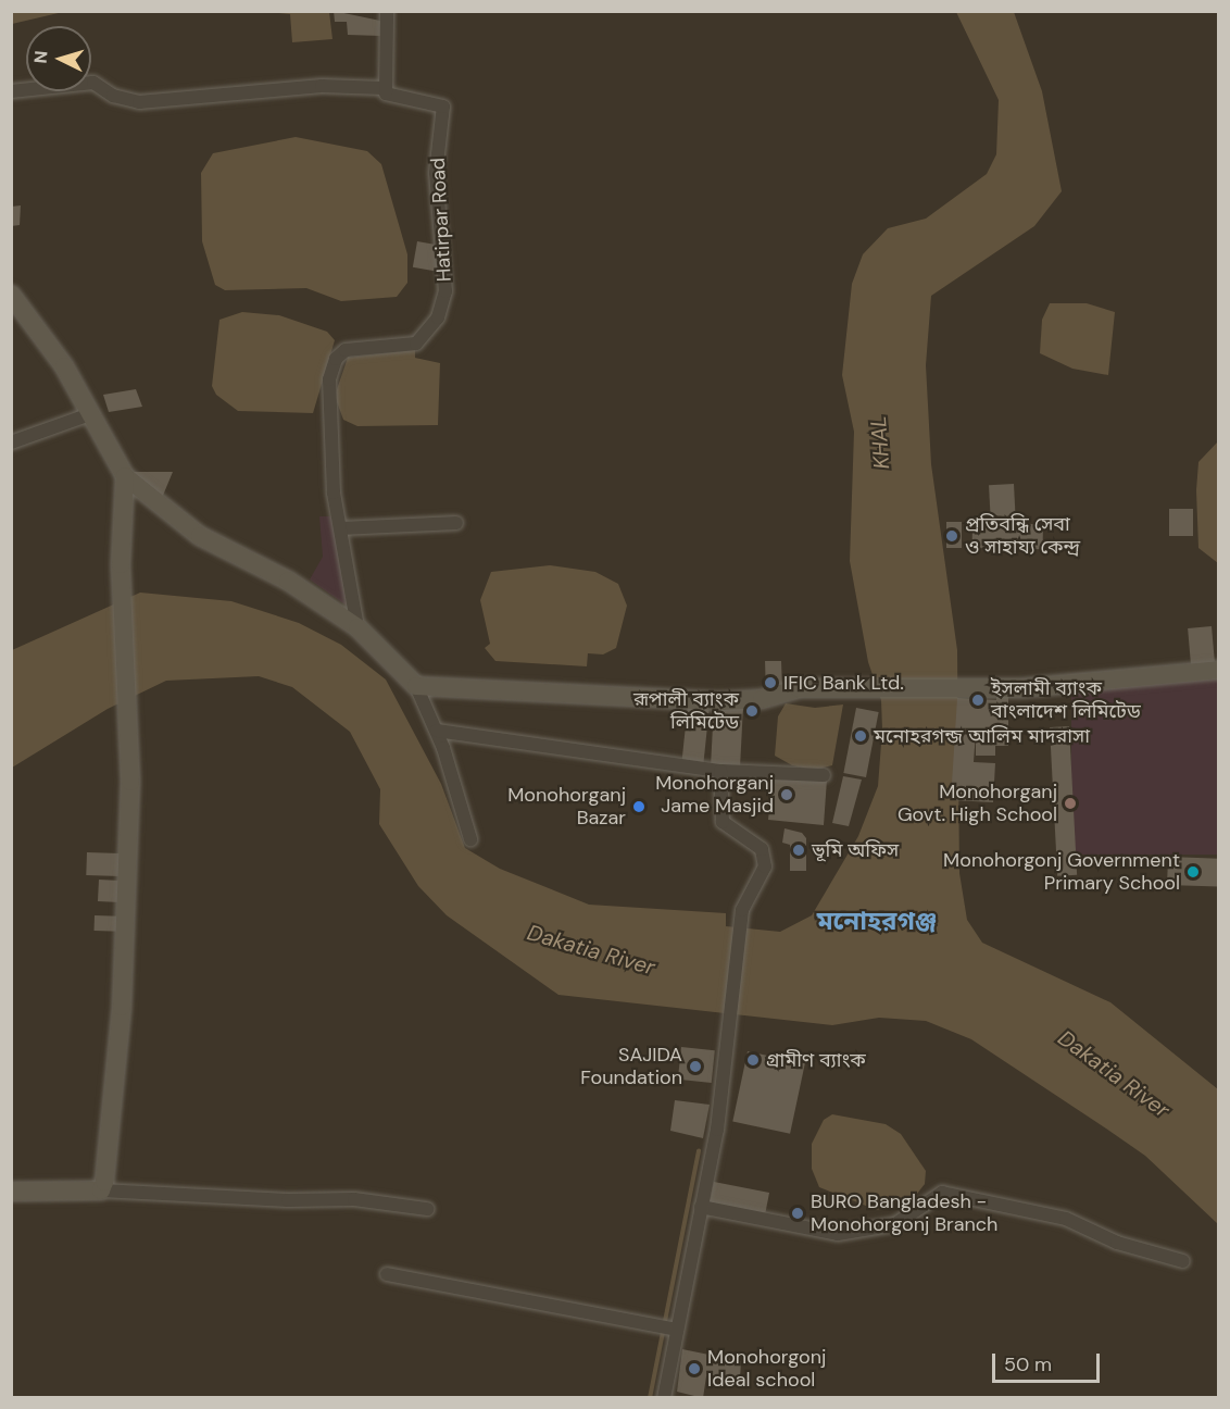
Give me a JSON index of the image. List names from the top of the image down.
{
  "streets": {
    "street": ["Hatirpar Road"]
  },
  "districts": ["মনোহরগঞ্জ"],
  "water": ["KHAL", "Dakatia River"],
  "places": [
    "প্রতিবন্ধি সেবা ও সাহায্য কেন্দ্র",
    "IFIC Bank Ltd.",
    "ইসলামী ব্যাংক বাংলাদেশ লিমিটেড",
    "রূপালী ব্যাংক লিমিটেড",
    "মনোহরগন্জ আলিম মাদরাসা",
    "Monohorganj Jame Masjid",
    "Monohorganj Govt. High School",
    "Monohorganj Bazar",
    "ভূমি অফিস",
    "Monohorgonj Government Primary School",
    "গ্রামীণ ব্যাংক",
    "SAJIDA Foundation",
    "BURO Bangladesh - Monohorgonj Branch",
    "Monohorgonj Ideal school"
  ],
  "scale_bar": "50 m",
  "north": "left"
}
